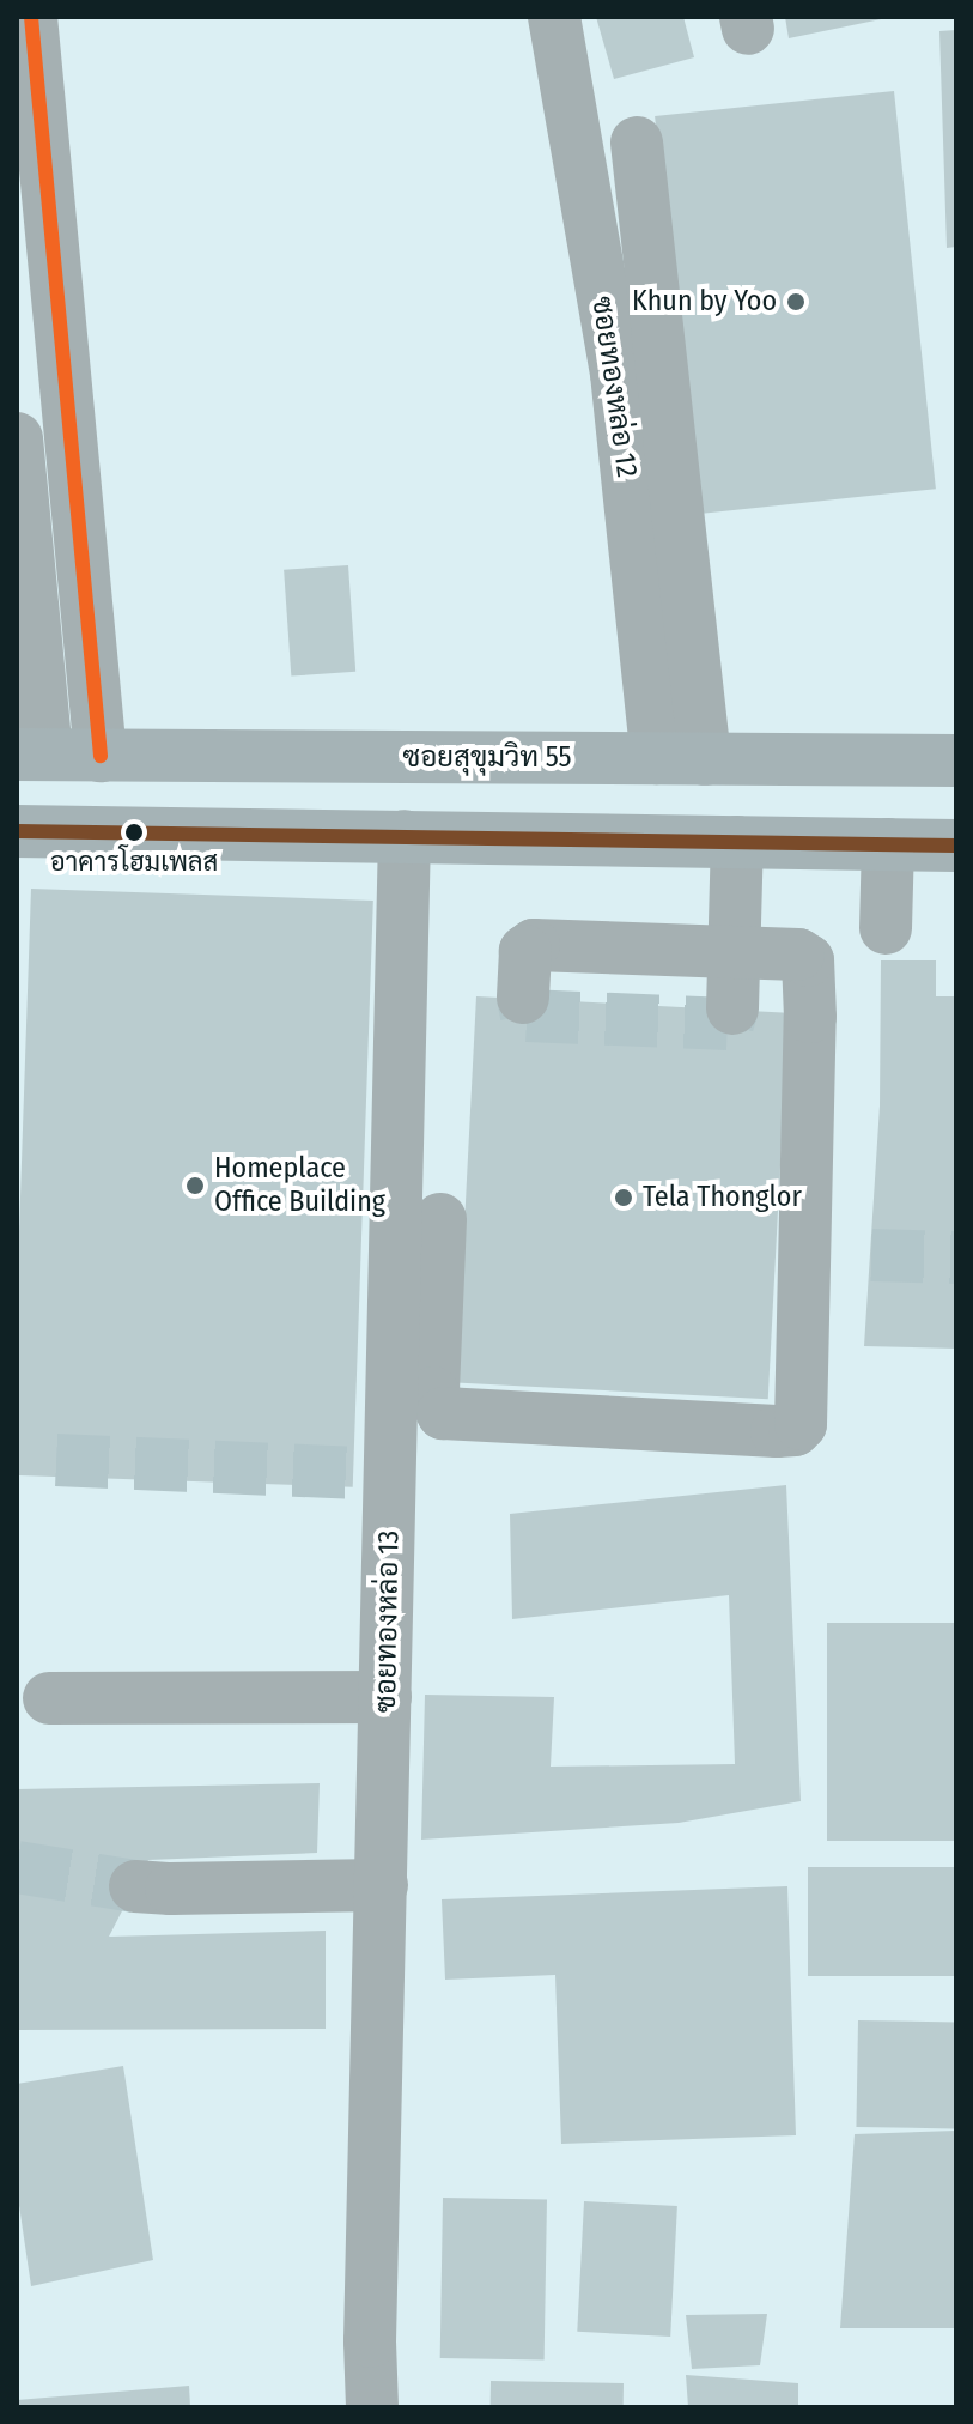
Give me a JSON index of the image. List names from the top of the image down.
{
  "streets": {
    "main road": ["ซอยสุขุมวิท 55"],
    "street": ["ซอยทองหล่อ 12", "ซอยทองหล่อ 13"]
  },
  "crossings": [
    ["ซอยทองหล่อ 12", "ซอยสุขุมวิท 55"]
  ],
  "places": [
    "Khun by Yoo",
    "อาคารโฮมเพลส",
    "Homeplace Office Building",
    "Tela Thonglor"
  ]
}
